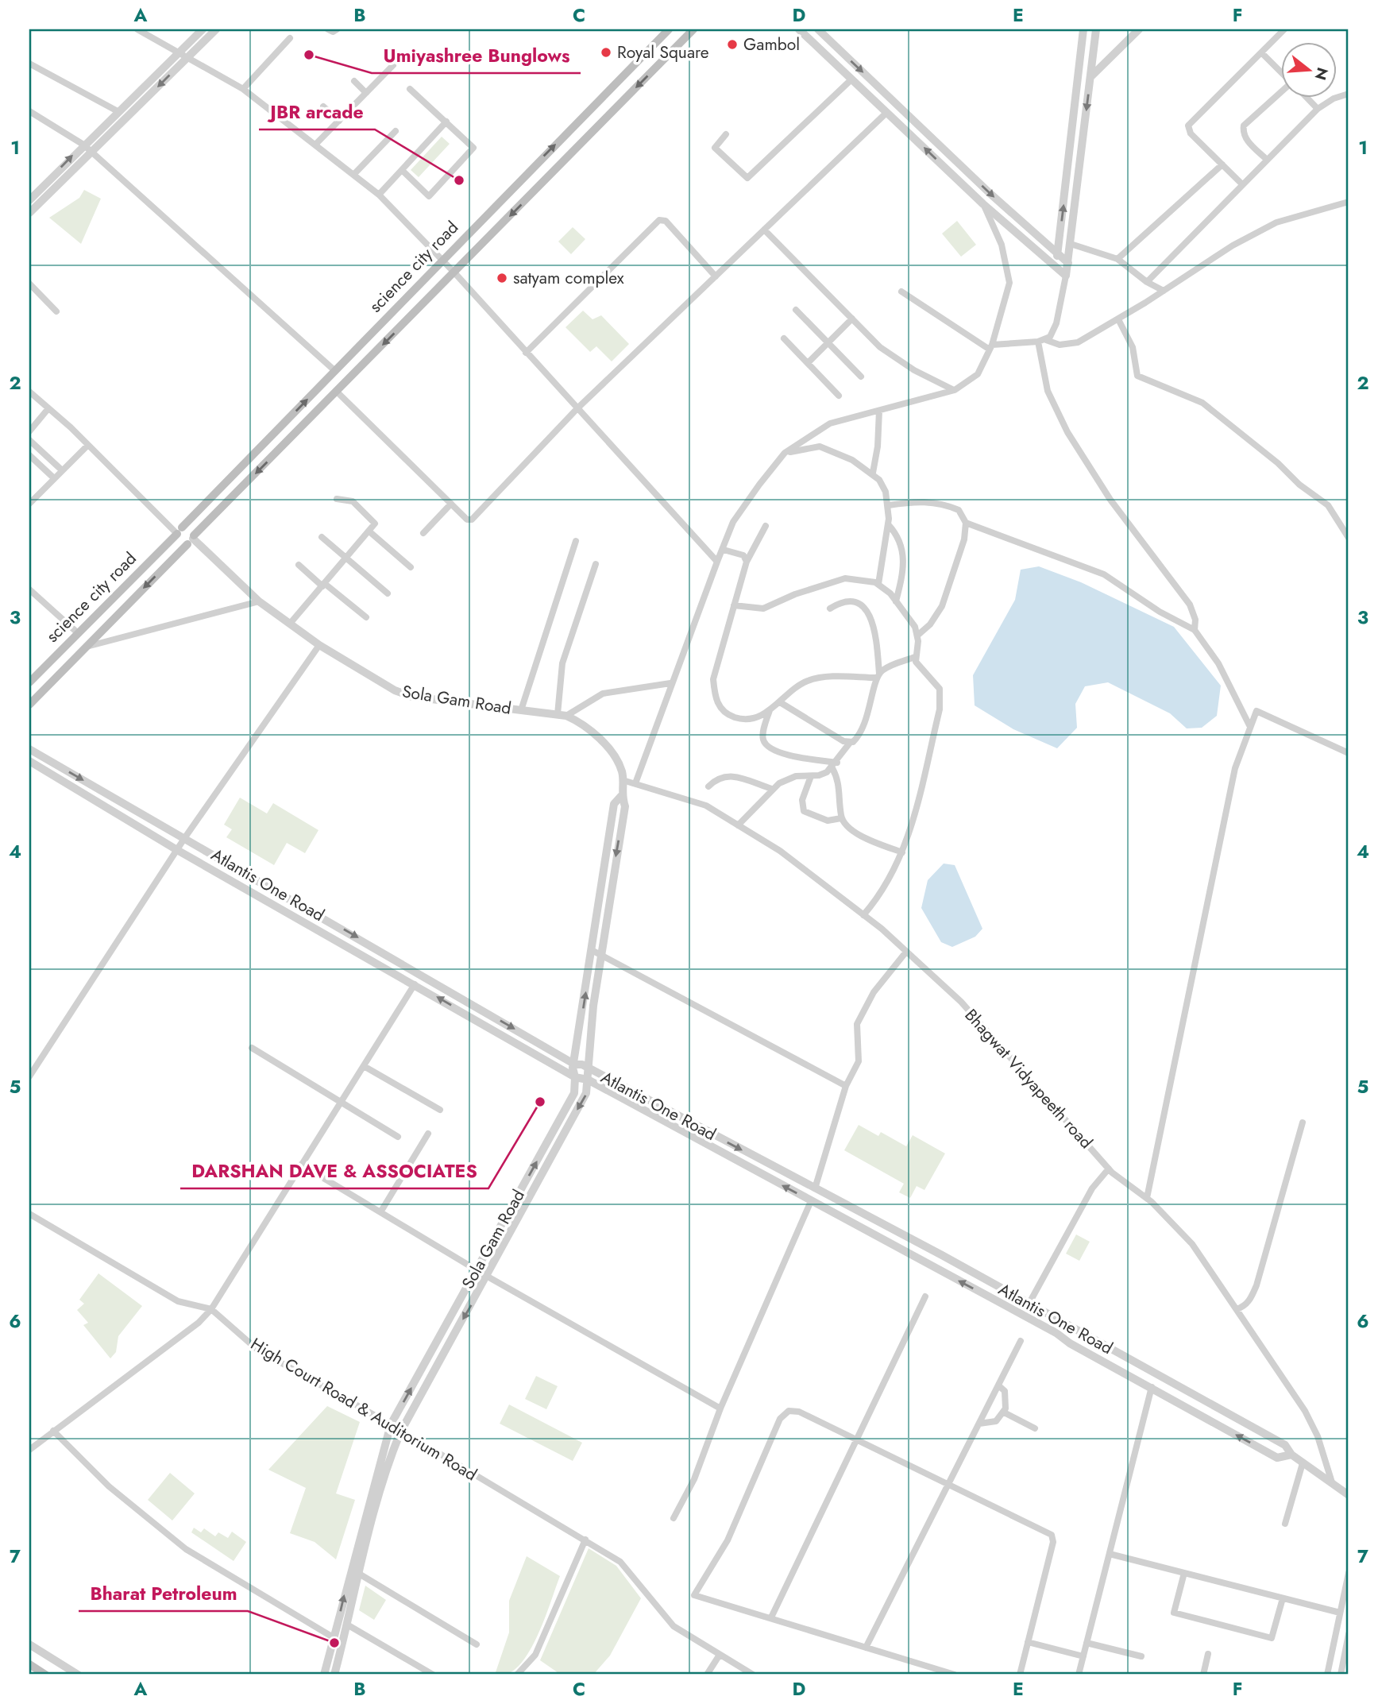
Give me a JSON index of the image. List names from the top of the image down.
{
  "streets": {
    "main road": ["science city road"],
    "street": [
      "Sola Gam Road",
      "Atlantis One Road",
      "Bhagwat Vidyapeeth road",
      "High Court Road & Auditorium Road"
    ]
  },
  "crossings": [
    ["Sola Gam Road", "Atlantis One Road"],
    ["Sola Gam Road", "Bhagwat Vidyapeeth road"],
    ["Sola Gam Road", "High Court Road & Auditorium Road"],
    ["Atlantis One Road", "Bhagwat Vidyapeeth road"]
  ],
  "places": [
    "Gambol",
    "Royal Square",
    "Umiyashree Bunglows",
    "JBR arcade",
    "satyam complex",
    "DARSHAN DAVE & ASSOCIATES",
    "Bharat Petroleum"
  ],
  "north": "right",
  "grid": {
    "columns": [
      "A",
      "B",
      "C",
      "D",
      "E",
      "F"
    ],
    "rows": [
      "1",
      "2",
      "3",
      "4",
      "5",
      "6",
      "7"
    ]
  }
}
